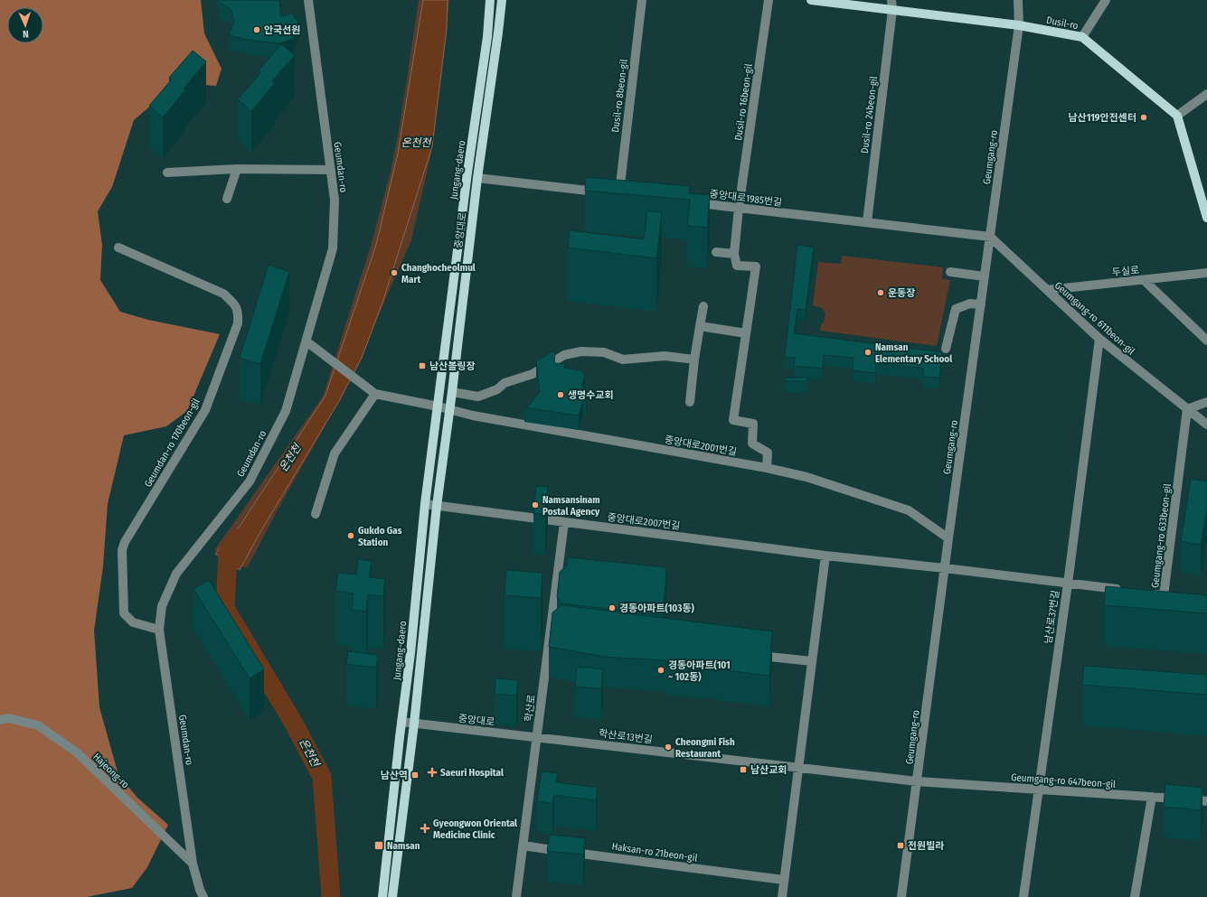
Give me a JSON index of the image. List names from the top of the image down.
{
  "streets": {
    "main road": ["Dusil-ro", "Jungang-daero", "중앙대로"],
    "street": [
      "Dusil-ro 8beon-gil",
      "Dusil-ro 16beon-gil",
      "Dusil-ro 24beon-gil",
      "Geumgang-ro",
      "Geumdan-ro",
      "중앙대로1985번길",
      "두실로",
      "Geumgang-ro 611beon-gil",
      "Geumdan-ro 170beon-gil",
      "중앙대로2001번길",
      "중앙대로2007번길",
      "Geumgang-ro 633beon-gil",
      "남산로37번길",
      "학산로",
      "학산로13번길",
      "Hajeong-ro",
      "Geumgang-ro 647beon-gil",
      "Haksan-ro 21beon-gil"
    ]
  },
  "crossings": [
    ["Dusil-ro", "Dusil-ro 24beon-gil"],
    ["Dusil-ro", "Geumgang-ro"],
    ["Dusil-ro 8beon-gil", "중앙대로"],
    ["Dusil-ro 16beon-gil", "중앙대로1985번길"],
    ["Dusil-ro 24beon-gil", "중앙대로1985번길"],
    ["Geumgang-ro", "중앙대로1985번길"],
    ["Geumgang-ro", "Geumgang-ro 611beon-gil"],
    ["Geumgang-ro", "중앙대로2001번길"],
    ["Geumgang-ro", "중앙대로2007번길"],
    ["Geumgang-ro", "학산로13번길"],
    ["Geumgang-ro", "Geumgang-ro 647beon-gil"],
    ["Geumdan-ro", "Geumdan-ro 170beon-gil"],
    ["Geumdan-ro", "Hajeong-ro"],
    ["Jungang-daero", "중앙대로"],
    ["Jungang-daero", "중앙대로2001번길"],
    ["Jungang-daero", "중앙대로2007번길"],
    ["중앙대로1985번길", "Geumgang-ro 611beon-gil"],
    ["중앙대로", "중앙대로2001번길"],
    ["중앙대로", "중앙대로2007번길"],
    ["중앙대로", "학산로"],
    ["중앙대로", "학산로13번길"],
    ["두실로", "Geumgang-ro 611beon-gil"],
    ["Geumgang-ro 611beon-gil", "Geumgang-ro 633beon-gil"],
    ["Geumgang-ro 611beon-gil", "남산로37번길"],
    ["중앙대로2007번길", "학산로"],
    ["남산로37번길", "Geumgang-ro 647beon-gil"],
    ["학산로", "학산로13번길"],
    ["학산로", "Haksan-ro 21beon-gil"],
    ["학산로13번길", "Geumgang-ro 647beon-gil"]
  ],
  "water": ["온천천"],
  "places": {
    "other": [
      "안국선원",
      "남산119안전센터",
      "Changhocheolmul Mart",
      "운동장",
      "Namsan Elementary School",
      "생명수교회",
      "Namsansinam Postal Agency",
      "Gukdo Gas Station",
      "경동아파트(103동)",
      "경동아파트(101 ~ 102동)",
      "Cheongmi Fish Restaurant"
    ],
    "transit": [
      "남산볼링장",
      "남산교회",
      "남산역",
      "Namsan",
      "전원빌라"
    ],
    "health": ["Saeuri Hospital", "Gyeongwon Oriental Medicine Clinic"]
  },
  "north": "bottom"
}
